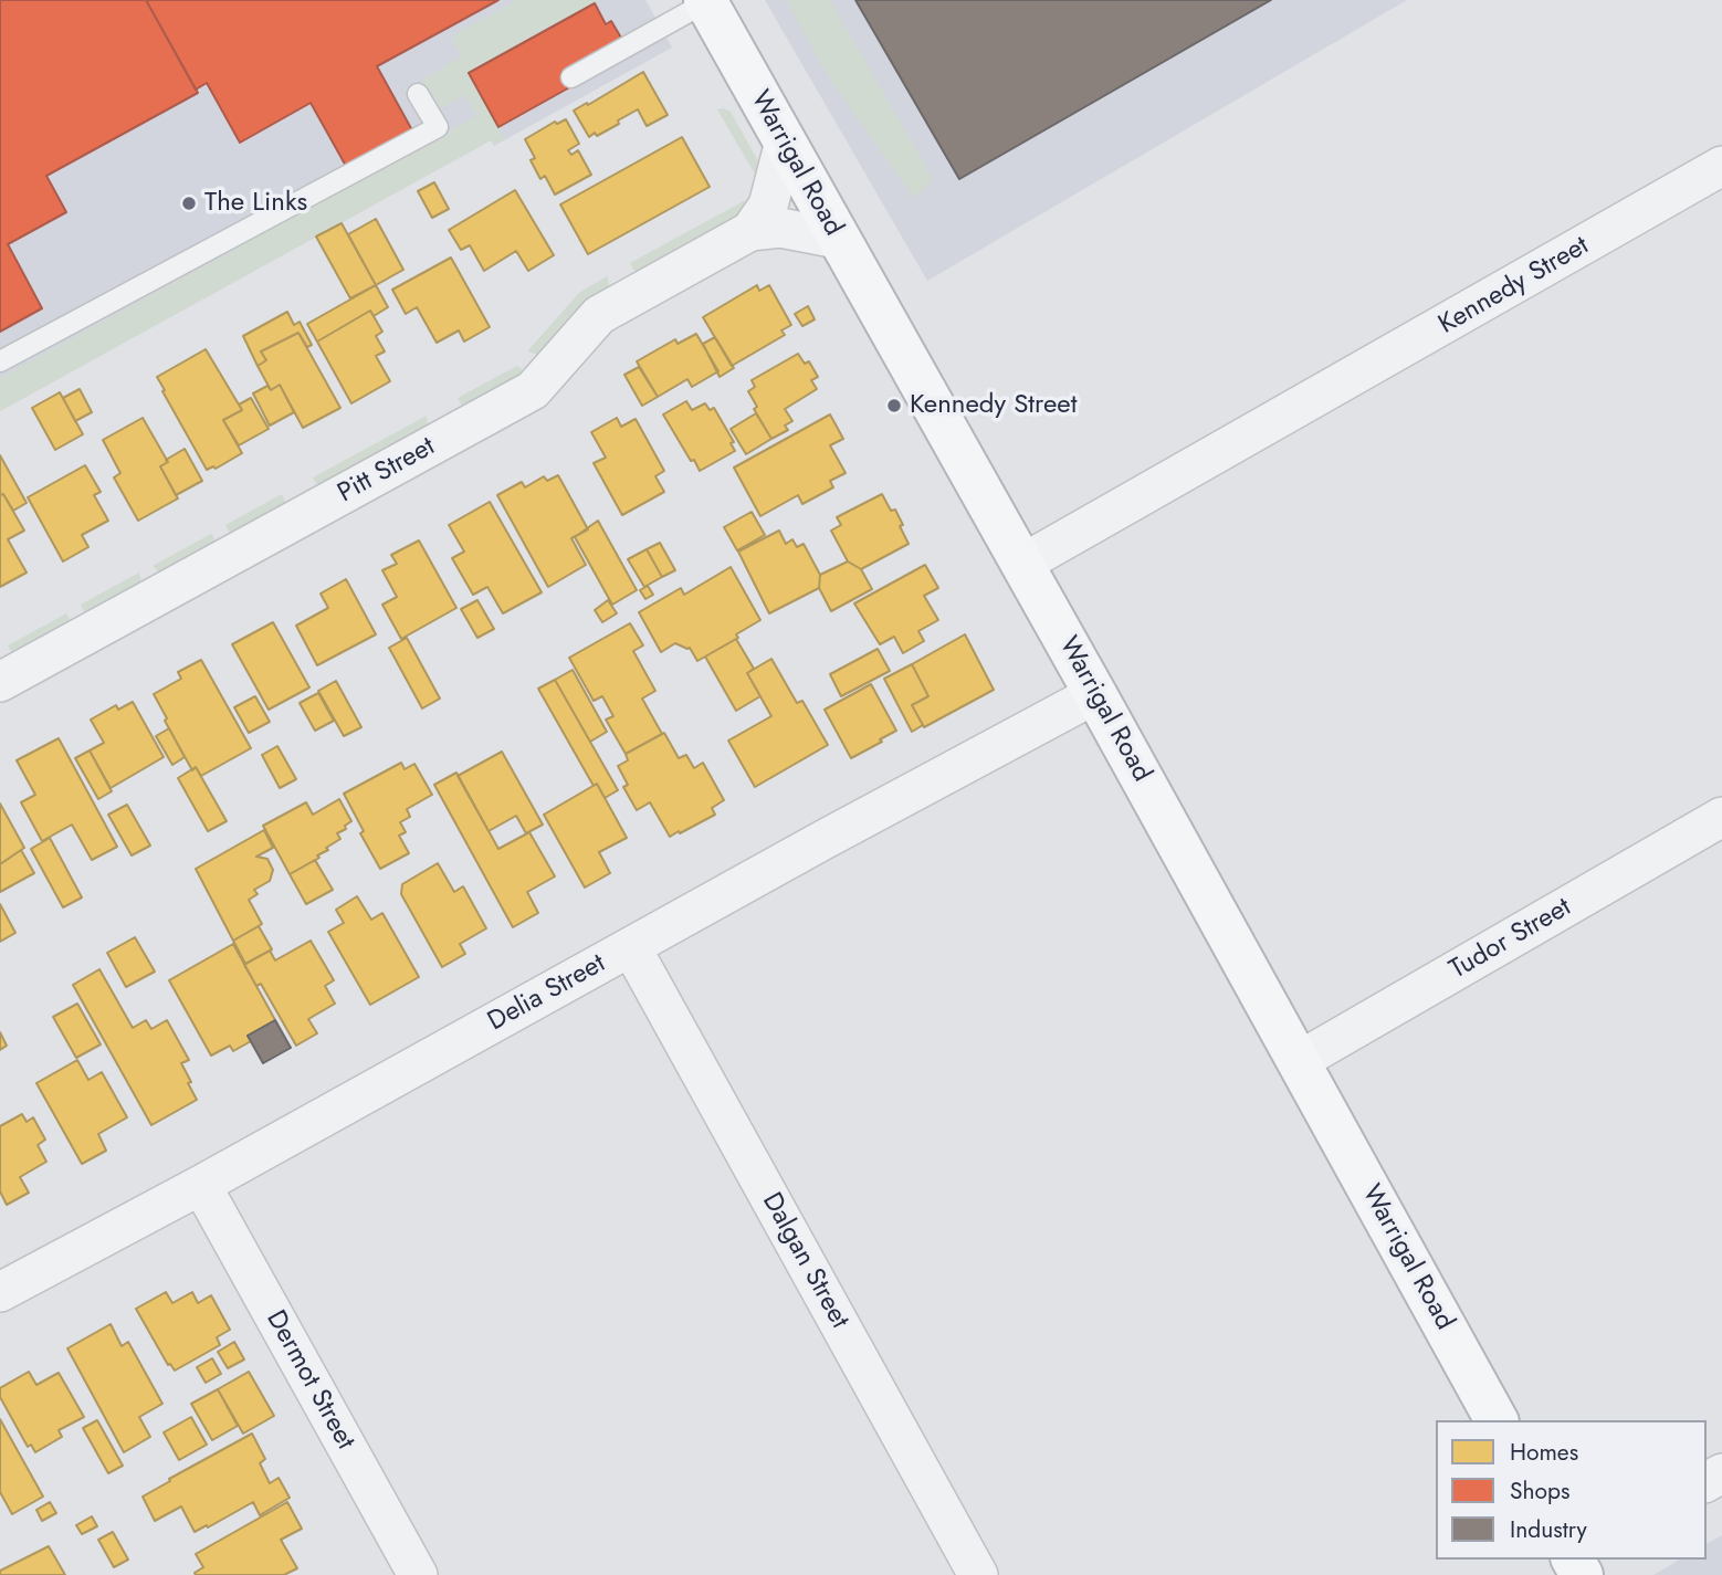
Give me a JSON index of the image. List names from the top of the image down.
{
  "streets": {
    "highway": ["Warrigal Road"],
    "street": [
      "Kennedy Street",
      "Pitt Street",
      "Tudor Street",
      "Delia Street",
      "Dalgan Street",
      "Dermot Street"
    ]
  },
  "crossings": [
    ["Warrigal Road", "Kennedy Street"],
    ["Warrigal Road", "Pitt Street"],
    ["Warrigal Road", "Tudor Street"],
    ["Warrigal Road", "Delia Street"],
    ["Delia Street", "Dalgan Street"],
    ["Delia Street", "Dermot Street"]
  ],
  "places": ["The Links", "Kennedy Street"],
  "legend": ["Homes", "Shops", "Industry"]
}
